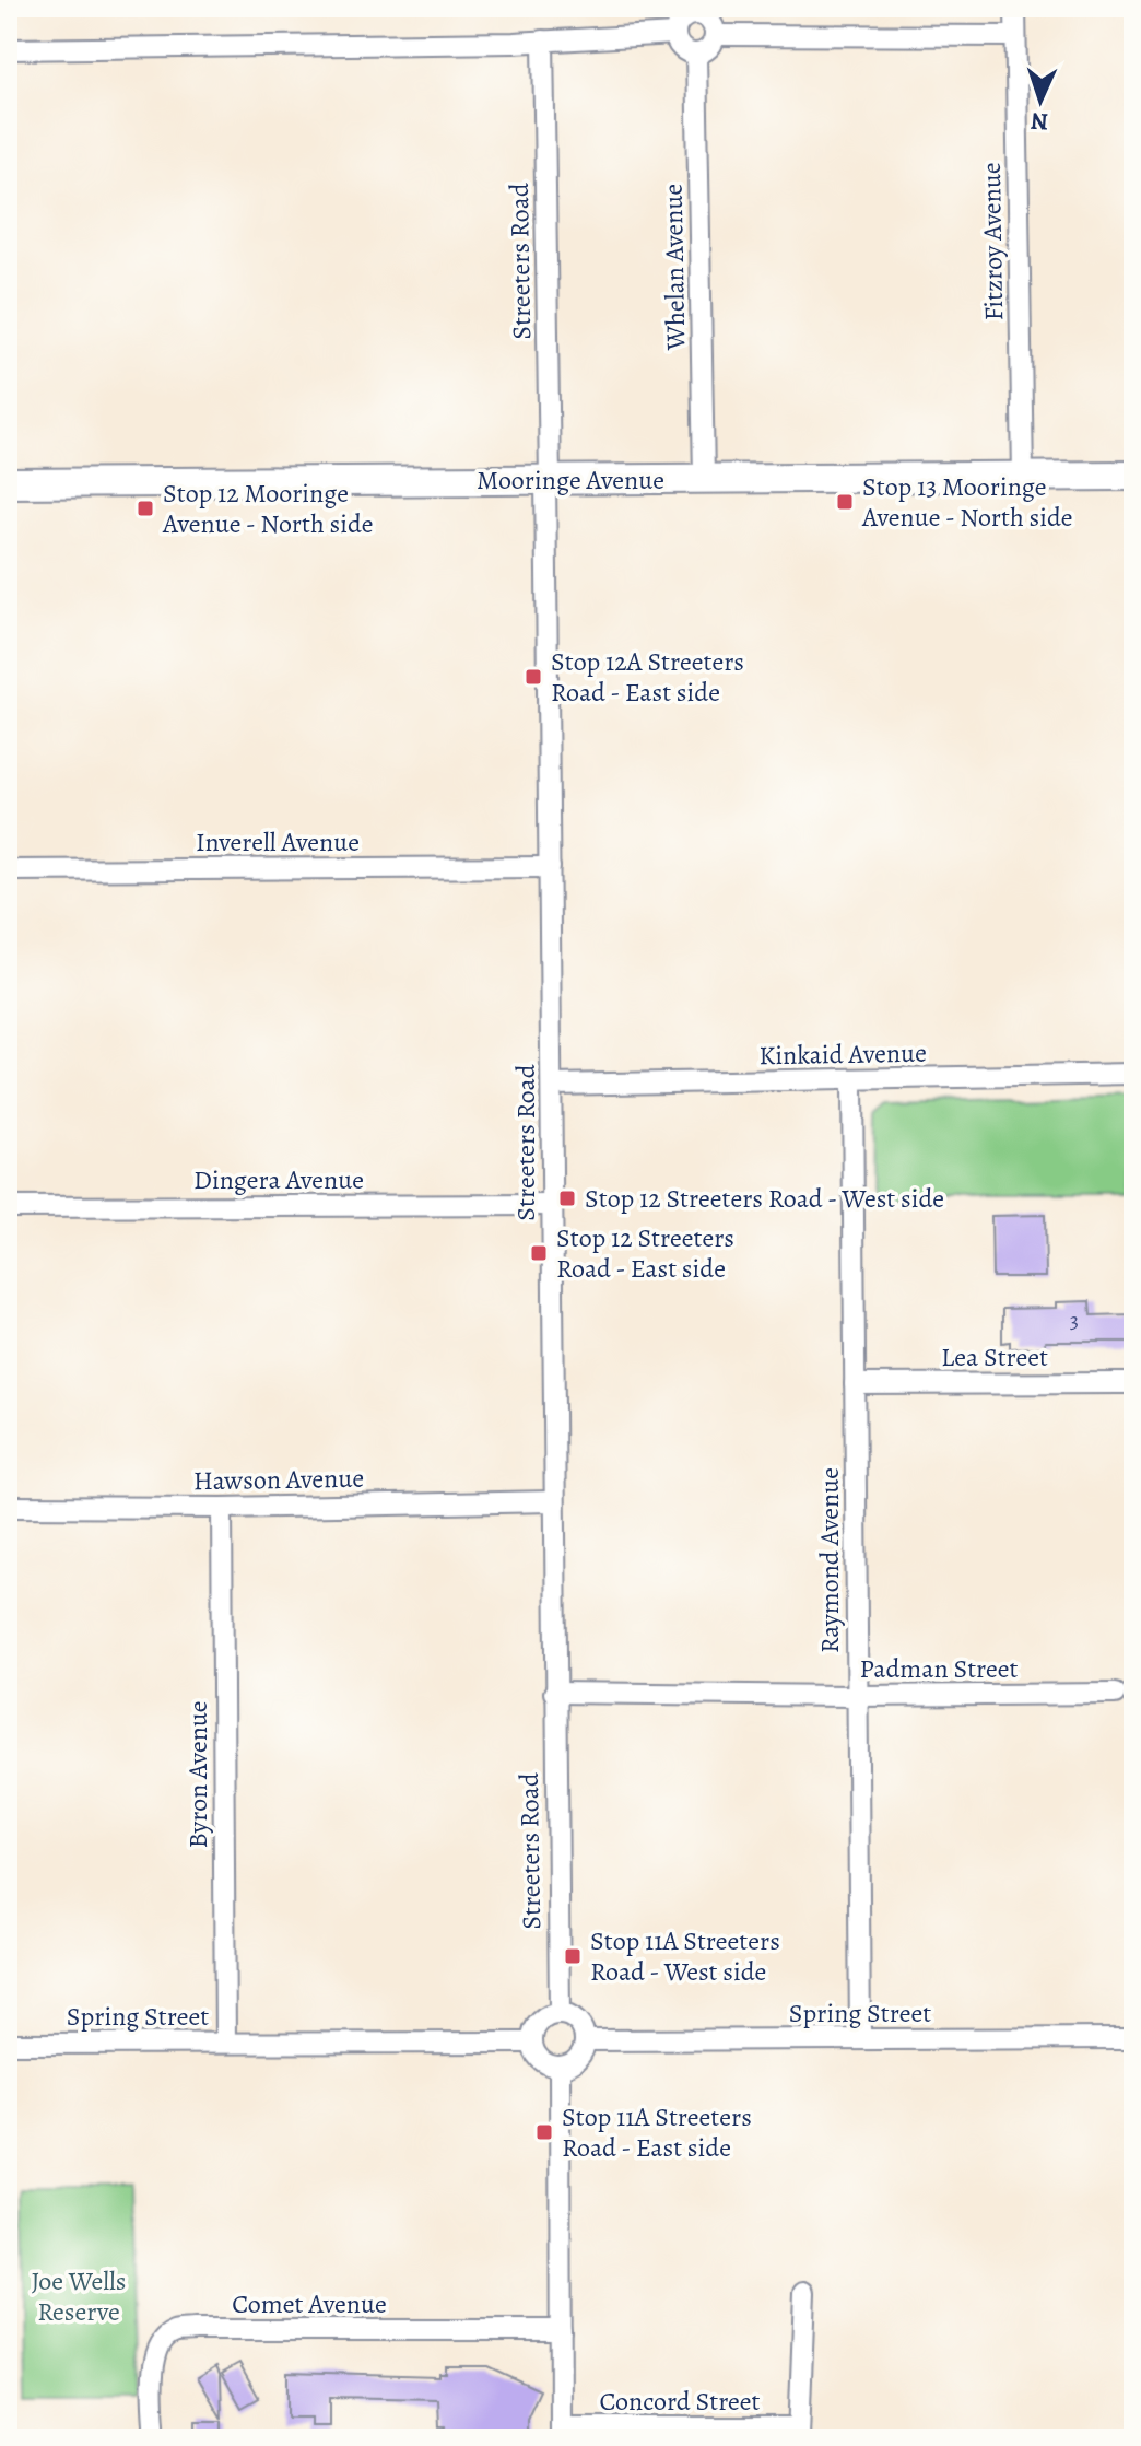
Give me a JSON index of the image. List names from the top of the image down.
{
  "streets": {
    "street": [
      "Fitzroy Avenue",
      "Streeters Road",
      "Whelan Avenue",
      "Mooringe Avenue",
      "Inverell Avenue",
      "Kinkaid Avenue",
      "Dingera Avenue",
      "Lea Street",
      "Hawson Avenue",
      "Raymond Avenue",
      "Padman Street",
      "Byron Avenue",
      "Spring Street",
      "Comet Avenue",
      "Concord Street"
    ]
  },
  "crossings": [
    ["Fitzroy Avenue", "Mooringe Avenue"],
    ["Streeters Road", "Mooringe Avenue"],
    ["Streeters Road", "Inverell Avenue"],
    ["Streeters Road", "Kinkaid Avenue"],
    ["Streeters Road", "Dingera Avenue"],
    ["Streeters Road", "Hawson Avenue"],
    ["Streeters Road", "Padman Street"],
    ["Streeters Road", "Spring Street"],
    ["Whelan Avenue", "Mooringe Avenue"],
    ["Kinkaid Avenue", "Raymond Avenue"],
    ["Lea Street", "Raymond Avenue"],
    ["Hawson Avenue", "Byron Avenue"],
    ["Raymond Avenue", "Padman Street"],
    ["Raymond Avenue", "Spring Street"],
    ["Byron Avenue", "Spring Street"]
  ],
  "parks": ["Joe Wells Reserve"],
  "places": {
    "transit": [
      "Stop 13 Mooringe Avenue - North side",
      "Stop 12 Mooringe Avenue - North side",
      "Stop 12A Streeters Road - East side",
      "Stop 12 Streeters Road - West side",
      "Stop 12 Streeters Road - East side",
      "Stop 11A Streeters Road - West side",
      "Stop 11A Streeters Road - East side"
    ]
  },
  "house_numbers": ["3"],
  "north": "bottom"
}
